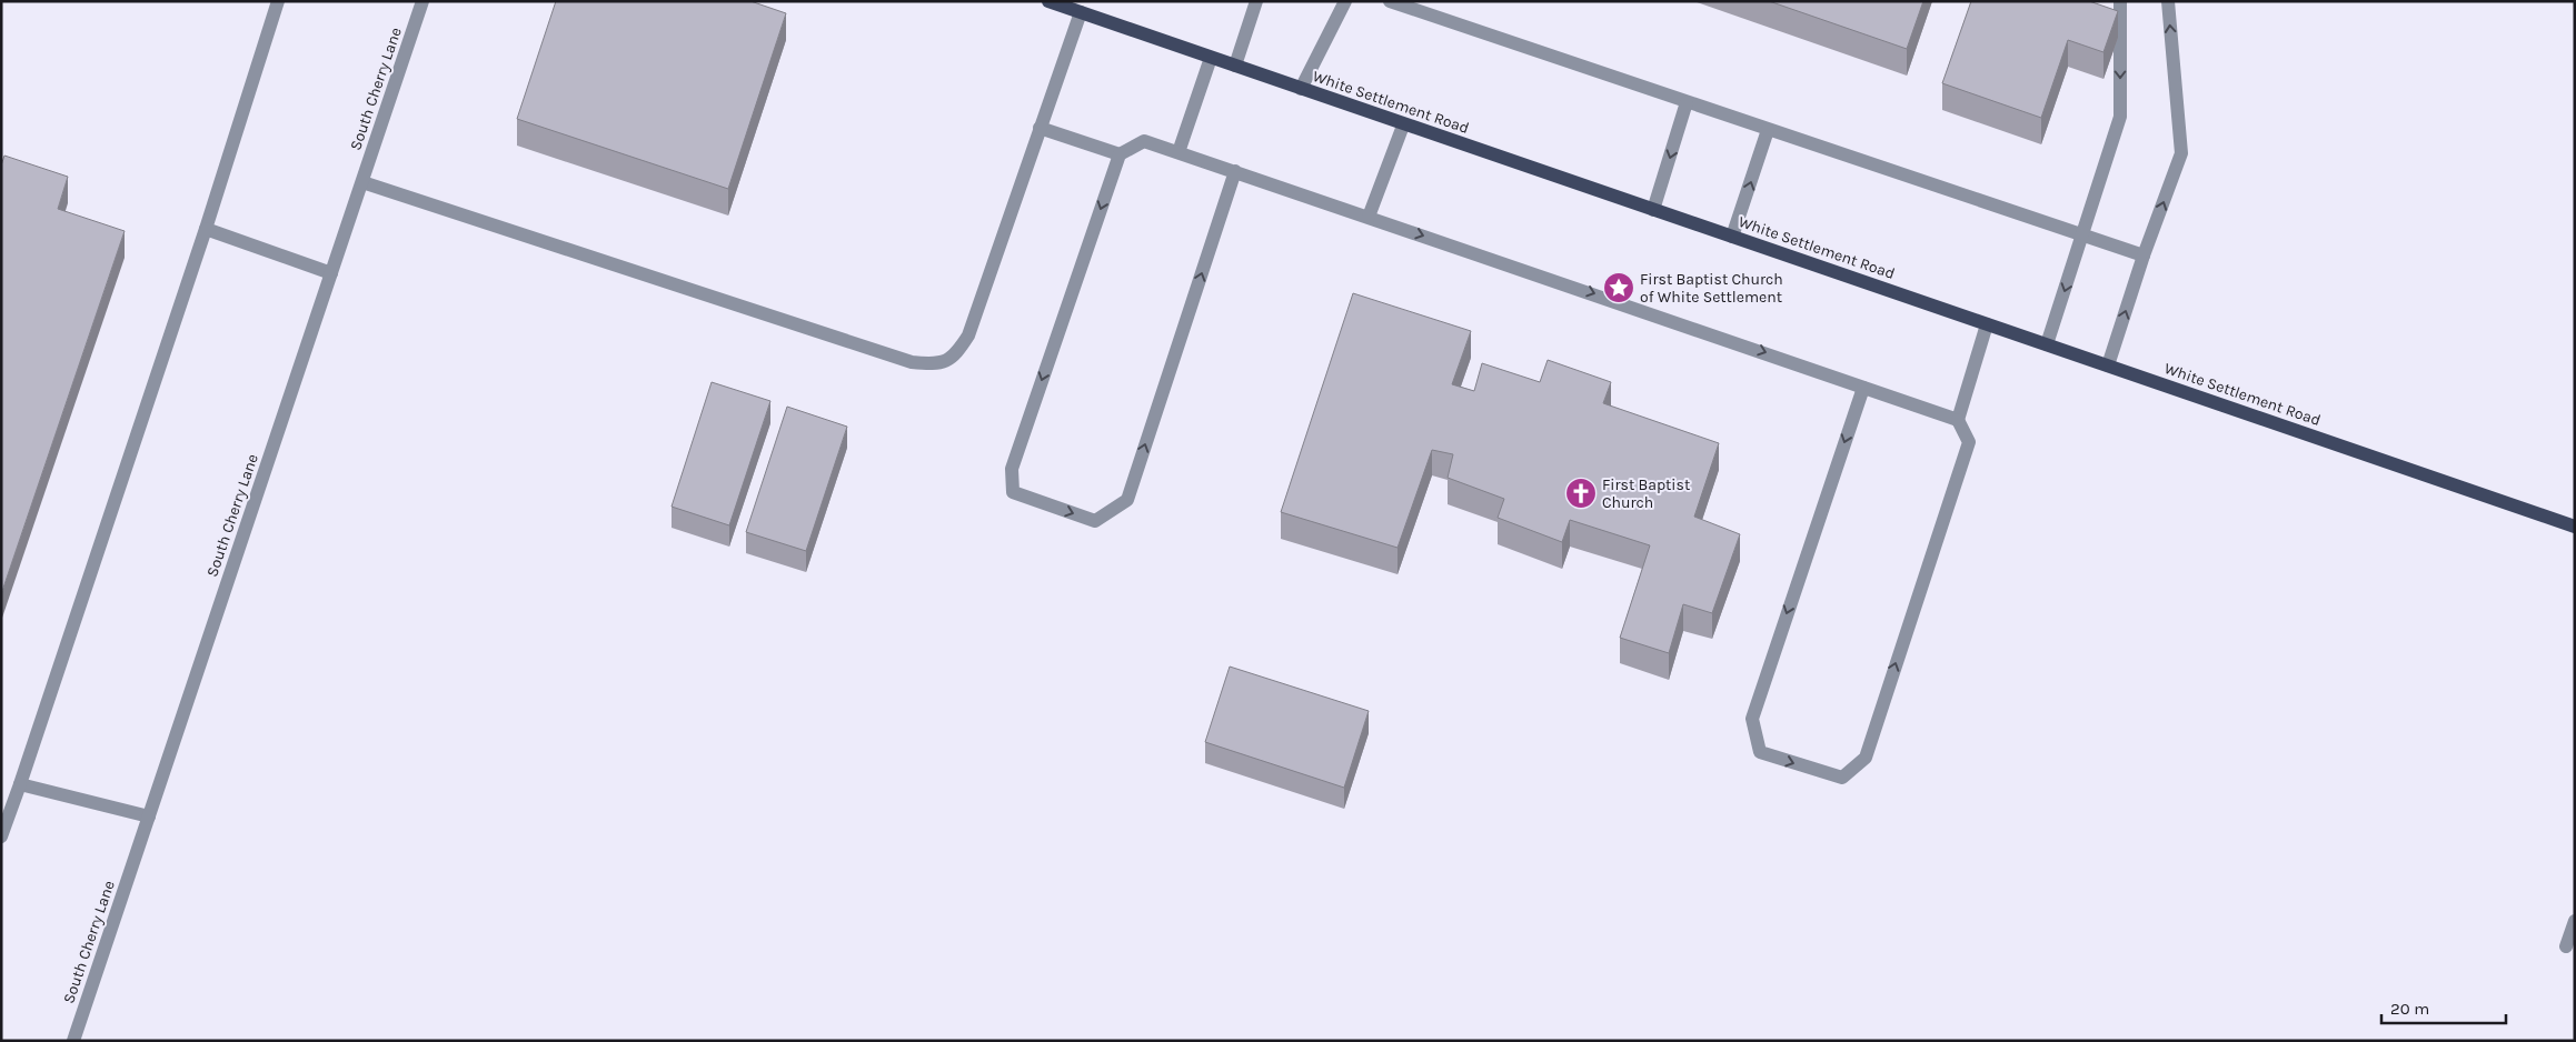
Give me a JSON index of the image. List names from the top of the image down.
{
  "streets": {
    "main road": ["White Settlement Road"],
    "street": ["South Cherry Lane"]
  },
  "places": {
    "place": ["First Baptist Church of White Settlement"],
    "church": ["First Baptist Church"]
  },
  "scale_bar": "20 m"
}
